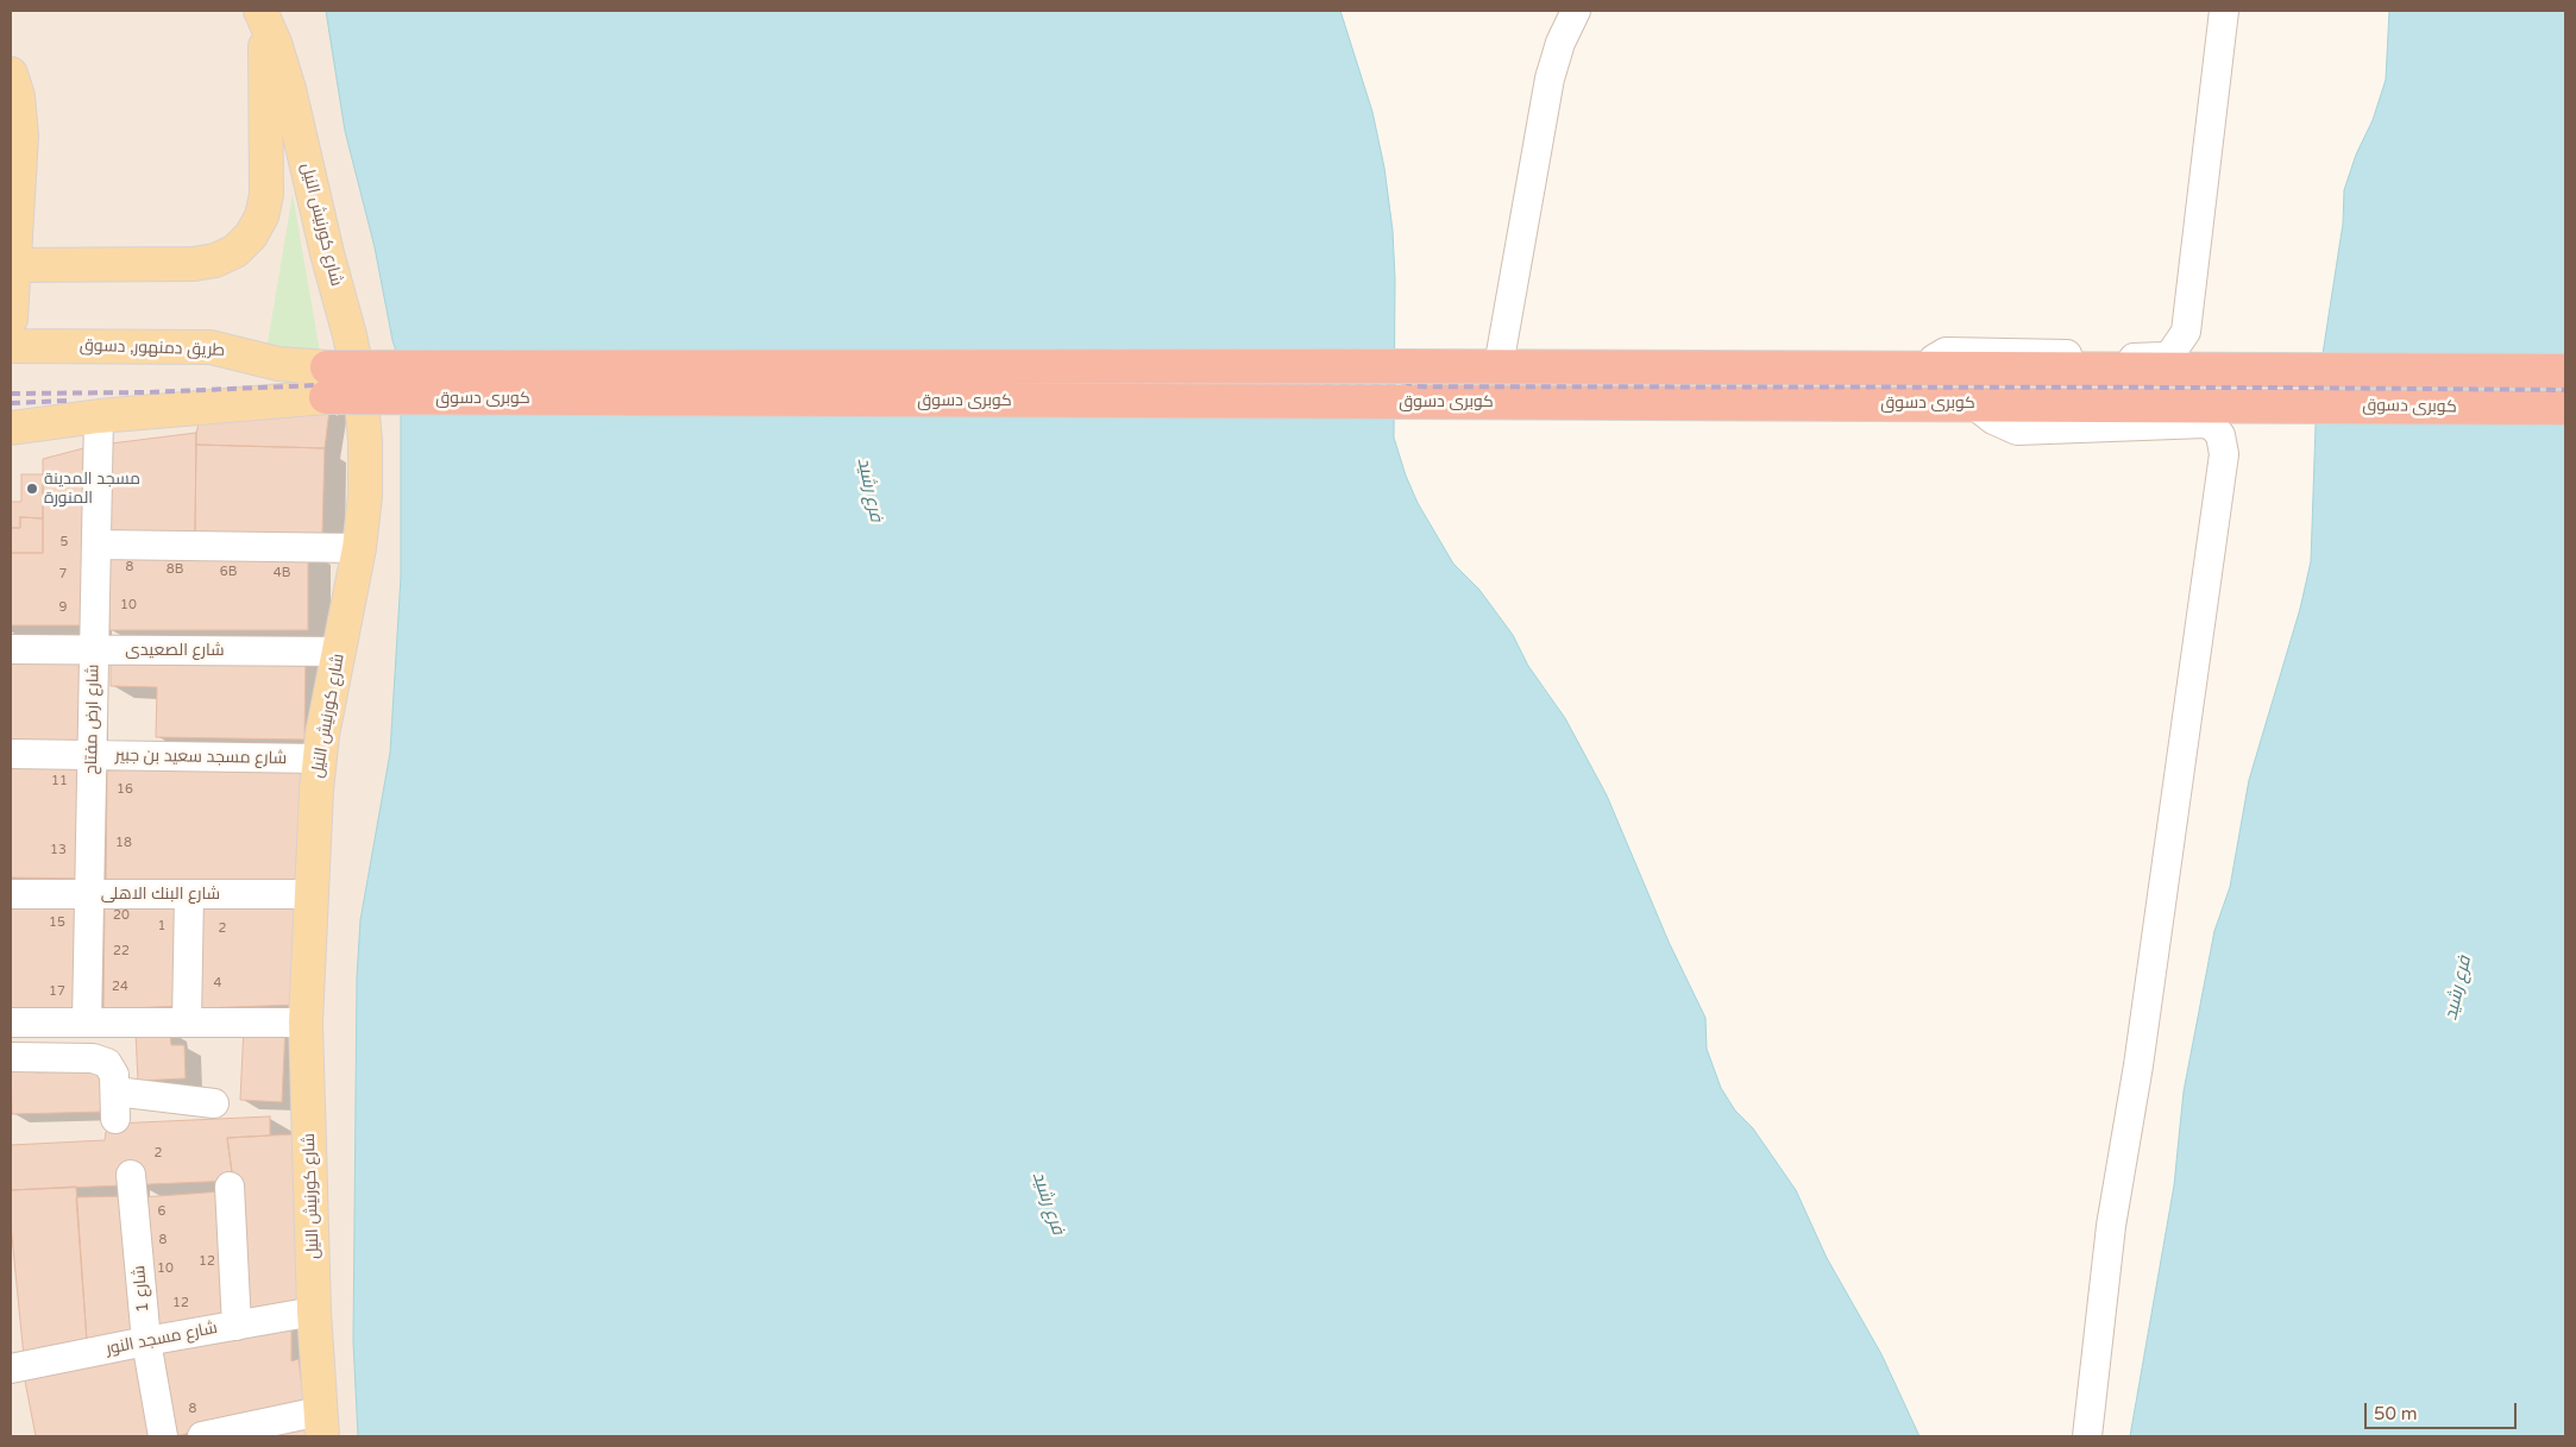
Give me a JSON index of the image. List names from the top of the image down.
{
  "streets": {
    "highway": ["كوبرى دسوق"],
    "main road": ["شارع كورنيش النيل", "طريق دمنهور, دسوق"],
    "street": [
      "شارع الصعيدى",
      "شارع ارض مفتاح",
      "شارع مسجد سعيد بن جبير",
      "شارع البنك الاهلى",
      "شارع 1",
      "شارع مسجد النور"
    ]
  },
  "crossings": [
    ["شارع كورنيش النيل", "شارع الصعيدى"],
    ["شارع كورنيش النيل", "شارع مسجد سعيد بن جبير"],
    ["شارع كورنيش النيل", "شارع البنك الاهلى"],
    ["شارع كورنيش النيل", "شارع مسجد النور"],
    ["طريق دمنهور, دسوق", "كوبرى دسوق"],
    ["شارع الصعيدى", "شارع ارض مفتاح"],
    ["شارع ارض مفتاح", "شارع مسجد سعيد بن جبير"],
    ["شارع ارض مفتاح", "شارع البنك الاهلى"],
    ["شارع 1", "شارع مسجد النور"]
  ],
  "water": ["فرع رشيد"],
  "places": ["مسجد المدينة المنورة"],
  "house_numbers": [
    "5",
    "8",
    "8B",
    "6B",
    "4B",
    "7",
    "10",
    "9",
    "11",
    "16",
    "18",
    "13",
    "20",
    "15",
    "1",
    "2",
    "22",
    "4",
    "24",
    "17",
    "2",
    "6",
    "8",
    "12",
    "10",
    "12",
    "8"
  ],
  "scale_bar": "50 m"
}
